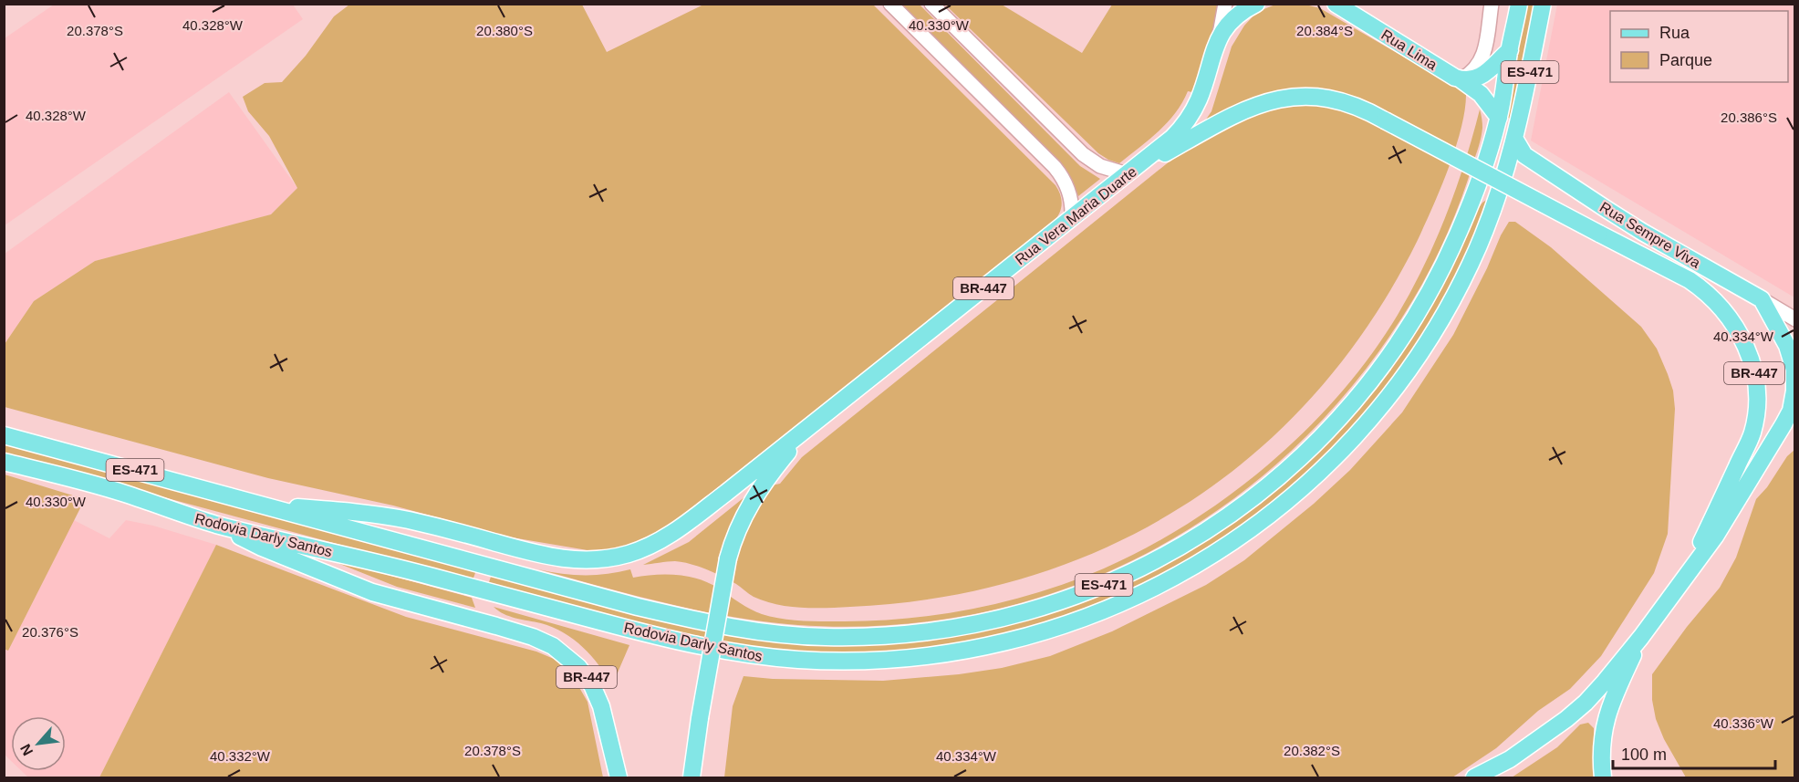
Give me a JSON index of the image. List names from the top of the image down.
{
  "streets": {
    "main road": [
      "Rua Lima",
      "ES-471",
      "Rua Vera Maria Duarte",
      "Rua Sempre Viva",
      "BR-447",
      "Rodovia Darly Santos"
    ]
  },
  "crossings": [
    ["Rua Lima", "Rodovia Darly Santos"],
    ["Rua Vera Maria Duarte", "BR-447"],
    ["Rua Sempre Viva", "BR-447"],
    ["Rua Sempre Viva", "Rodovia Darly Santos"],
    ["BR-447", "Rodovia Darly Santos"]
  ],
  "legend": ["Rua", "Parque"],
  "scale_bar": "100 m",
  "north": "bottom left",
  "coordinates": [
    "40.328°W",
    "40.330°W",
    "20.378°S",
    "20.380°S",
    "20.384°S",
    "20.386°S",
    "40.334°W",
    "20.376°S",
    "40.336°W",
    "20.382°S",
    "40.332°W"
  ]
}
